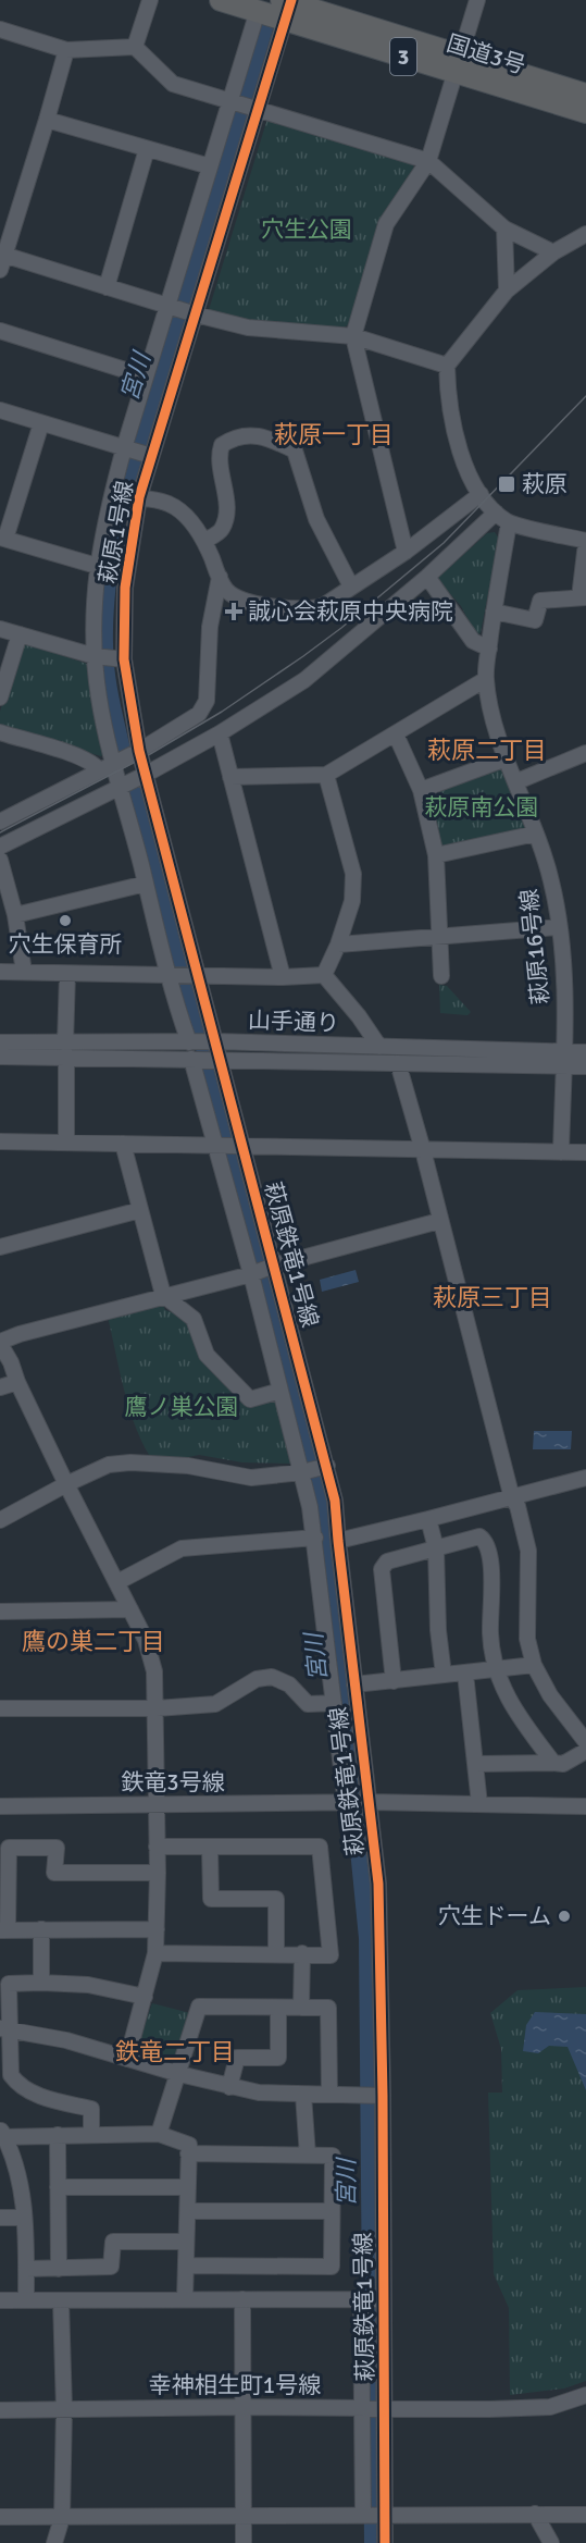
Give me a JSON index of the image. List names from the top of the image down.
{
  "streets": {
    "highway": ["国道3号", "3"],
    "street": [
      "萩原1号線",
      "萩原16号線",
      "山手通り",
      "萩原鉄竜1号線",
      "鉄竜3号線",
      "幸神相生町1号線"
    ]
  },
  "crossings": [
    ["国道3号", "萩原1号線"],
    ["萩原1号線", "山手通り"],
    ["萩原1号線", "萩原鉄竜1号線"],
    ["萩原16号線", "山手通り"],
    ["山手通り", "萩原鉄竜1号線"],
    ["萩原鉄竜1号線", "鉄竜3号線"],
    ["萩原鉄竜1号線", "幸神相生町1号線"]
  ],
  "districts": [
    "萩原一丁目",
    "萩原二丁目",
    "萩原三丁目",
    "鷹の巣二丁目",
    "鉄竜二丁目"
  ],
  "water": ["宮川"],
  "parks": ["穴生公園", "萩原南公園", "鷹ノ巣公園"],
  "places": {
    "transit": ["萩原"],
    "health": ["誠心会萩原中央病院"],
    "other": ["穴生保育所", "穴生ドーム"]
  }
}
